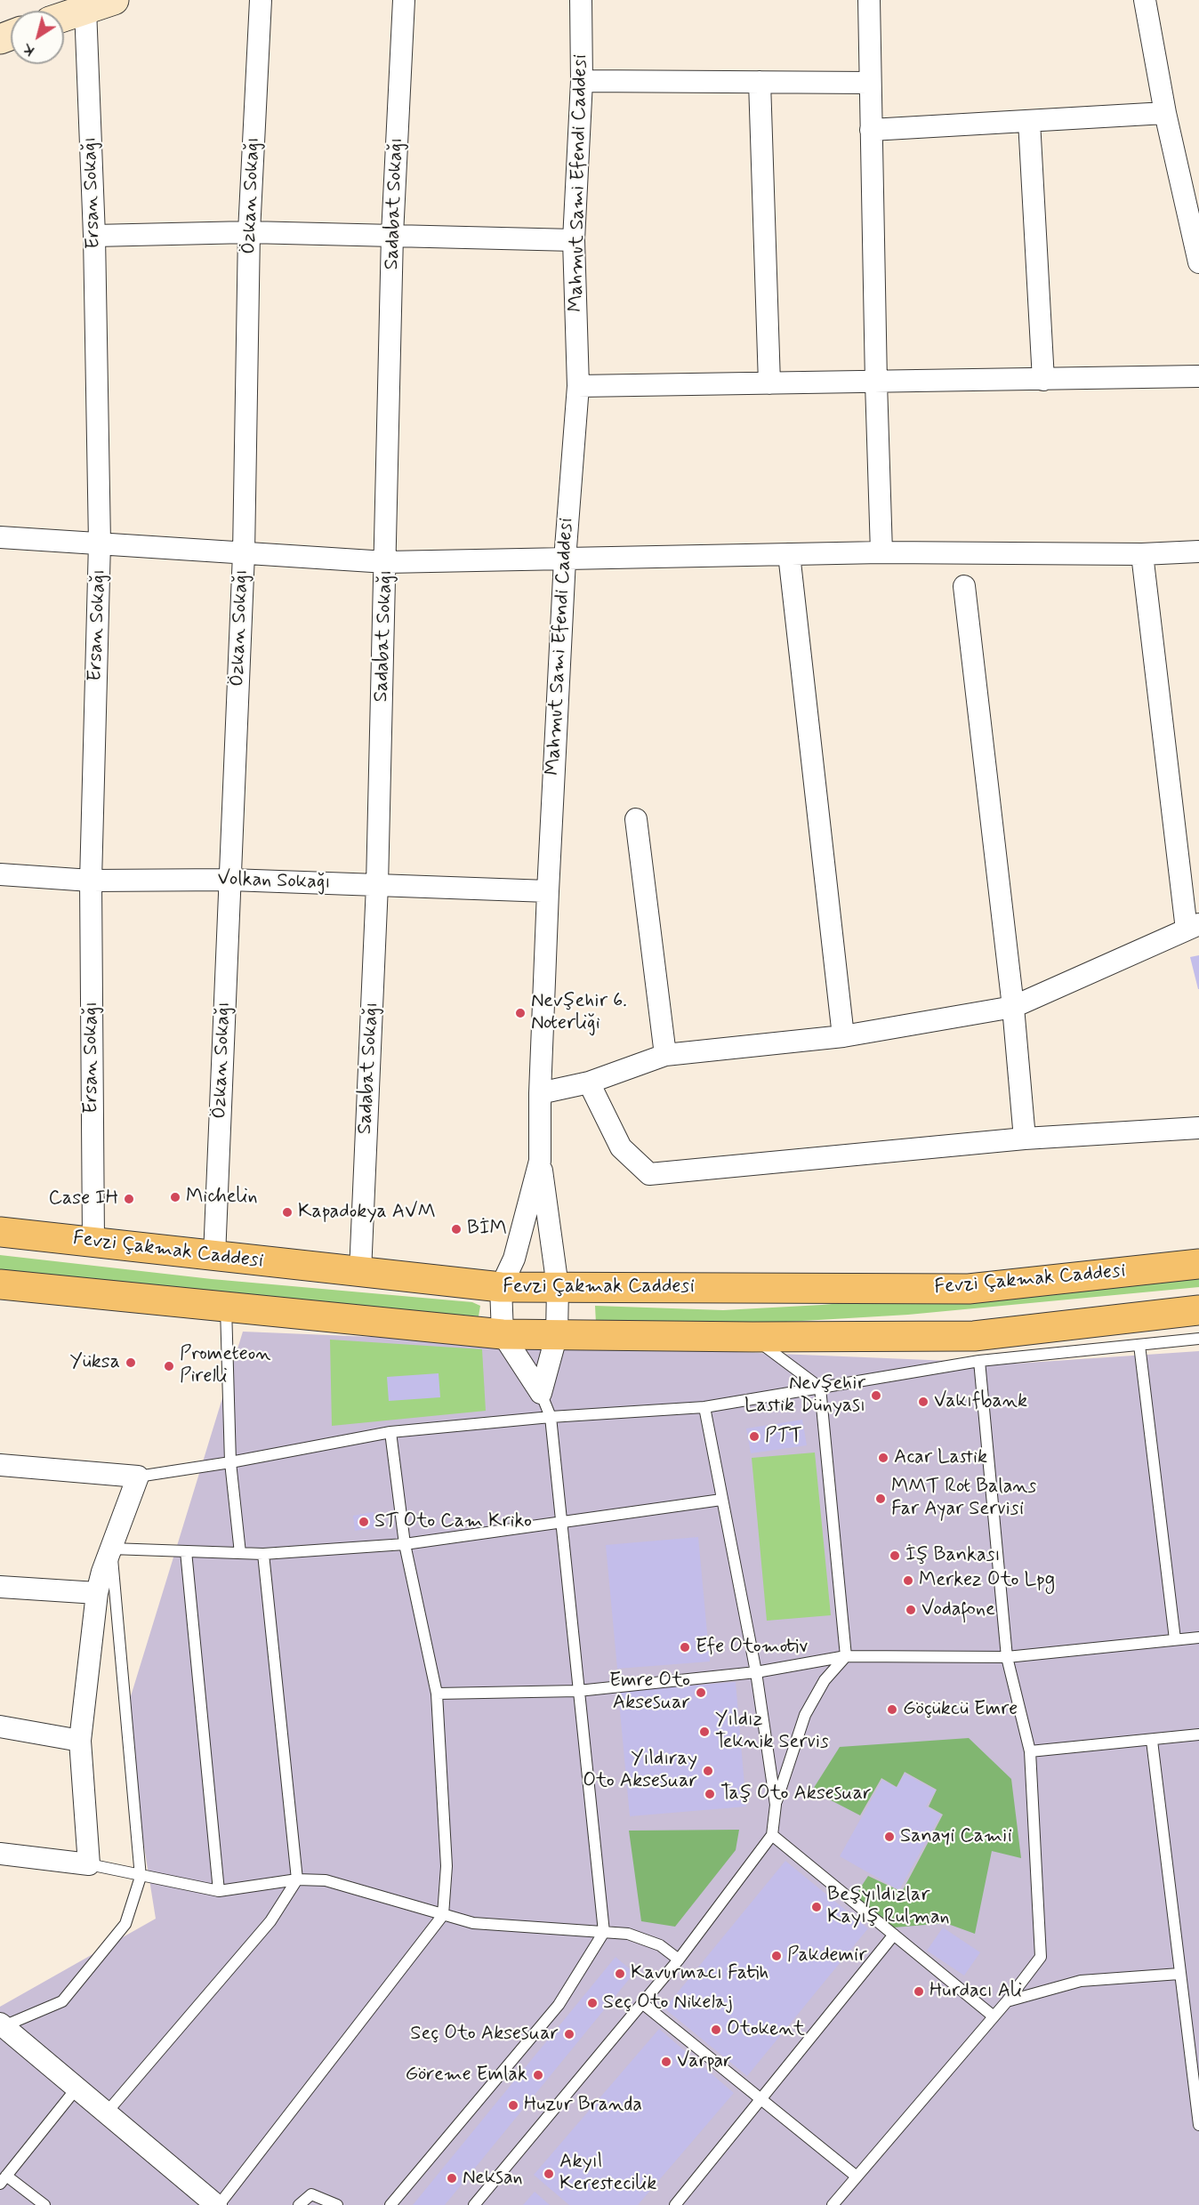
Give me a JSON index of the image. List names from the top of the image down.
{
  "streets": {
    "main road": ["Fevzi Çakmak Caddesi"],
    "street": [
      "Mahmut Sami Efendi Caddesi",
      "Ersan Sokağı",
      "Özkan Sokağı",
      "Sadabat Sokağı",
      "Volkan Sokağı"
    ]
  },
  "crossings": [
    ["Mahmut Sami Efendi Caddesi", "Volkan Sokağı"],
    ["Mahmut Sami Efendi Caddesi", "Fevzi Çakmak Caddesi"],
    ["Ersan Sokağı", "Volkan Sokağı"],
    ["Ersan Sokağı", "Fevzi Çakmak Caddesi"],
    ["Özkan Sokağı", "Volkan Sokağı"],
    ["Özkan Sokağı", "Fevzi Çakmak Caddesi"],
    ["Sadabat Sokağı", "Volkan Sokağı"],
    ["Sadabat Sokağı", "Fevzi Çakmak Caddesi"]
  ],
  "places": [
    "Nevşehir 6. Noterliği",
    "Michelin",
    "Case IH",
    "Kapadokya AVM",
    "BİM",
    "Yüksa",
    "Prometeon Pirelli",
    "Nevşehir Lastik Dünyası",
    "Vakıfbank",
    "PTT",
    "Acar Lastik",
    "MMT Rot Balans Far Ayar Servisi",
    "ST Oto Cam Kriko",
    "İş Bankası",
    "Merkez Oto Lpg",
    "Vodafone",
    "Efe Otomotiv",
    "Emre Oto Aksesuar",
    "Göçükcü Emre",
    "Yıldız Teknik Servis",
    "Yıldıray Oto Aksesuar",
    "Taş Oto Aksesuar",
    "Sanayi Camii",
    "Beşyıldızlar Kayış Rulman",
    "Pakdemir",
    "Kavurmacı Fatih",
    "Hurdacı Ali",
    "Seç Oto Nikelaj",
    "Otokent",
    "Seç Oto Aksesuar",
    "Varpar",
    "Göreme Emlak",
    "Huzur Branda",
    "Akyıl Kerestecilik",
    "Neksan"
  ],
  "north": "bottom left"
}
